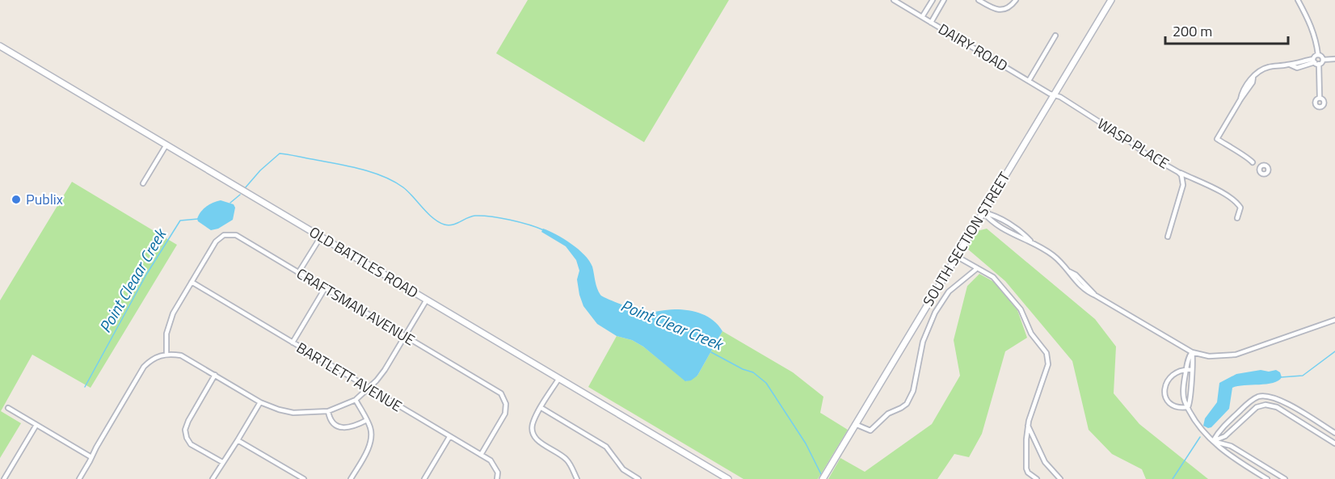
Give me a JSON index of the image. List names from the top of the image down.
{
  "streets": {
    "street": [
      "DAIRY ROAD",
      "WASP PLACE",
      "SOUTH SECTION STREET",
      "OLD BATTLES ROAD",
      "CRAFTSMAN AVENUE",
      "BARTLETT AVENUE"
    ]
  },
  "crossings": [
    ["DAIRY ROAD", "WASP PLACE"],
    ["DAIRY ROAD", "SOUTH SECTION STREET"],
    ["WASP PLACE", "SOUTH SECTION STREET"],
    ["CRAFTSMAN AVENUE", "BARTLETT AVENUE"]
  ],
  "water": ["Point Cleaar Creek", "Point Clear Creek"],
  "places": ["Publix"],
  "scale_bar": "200 m"
}
